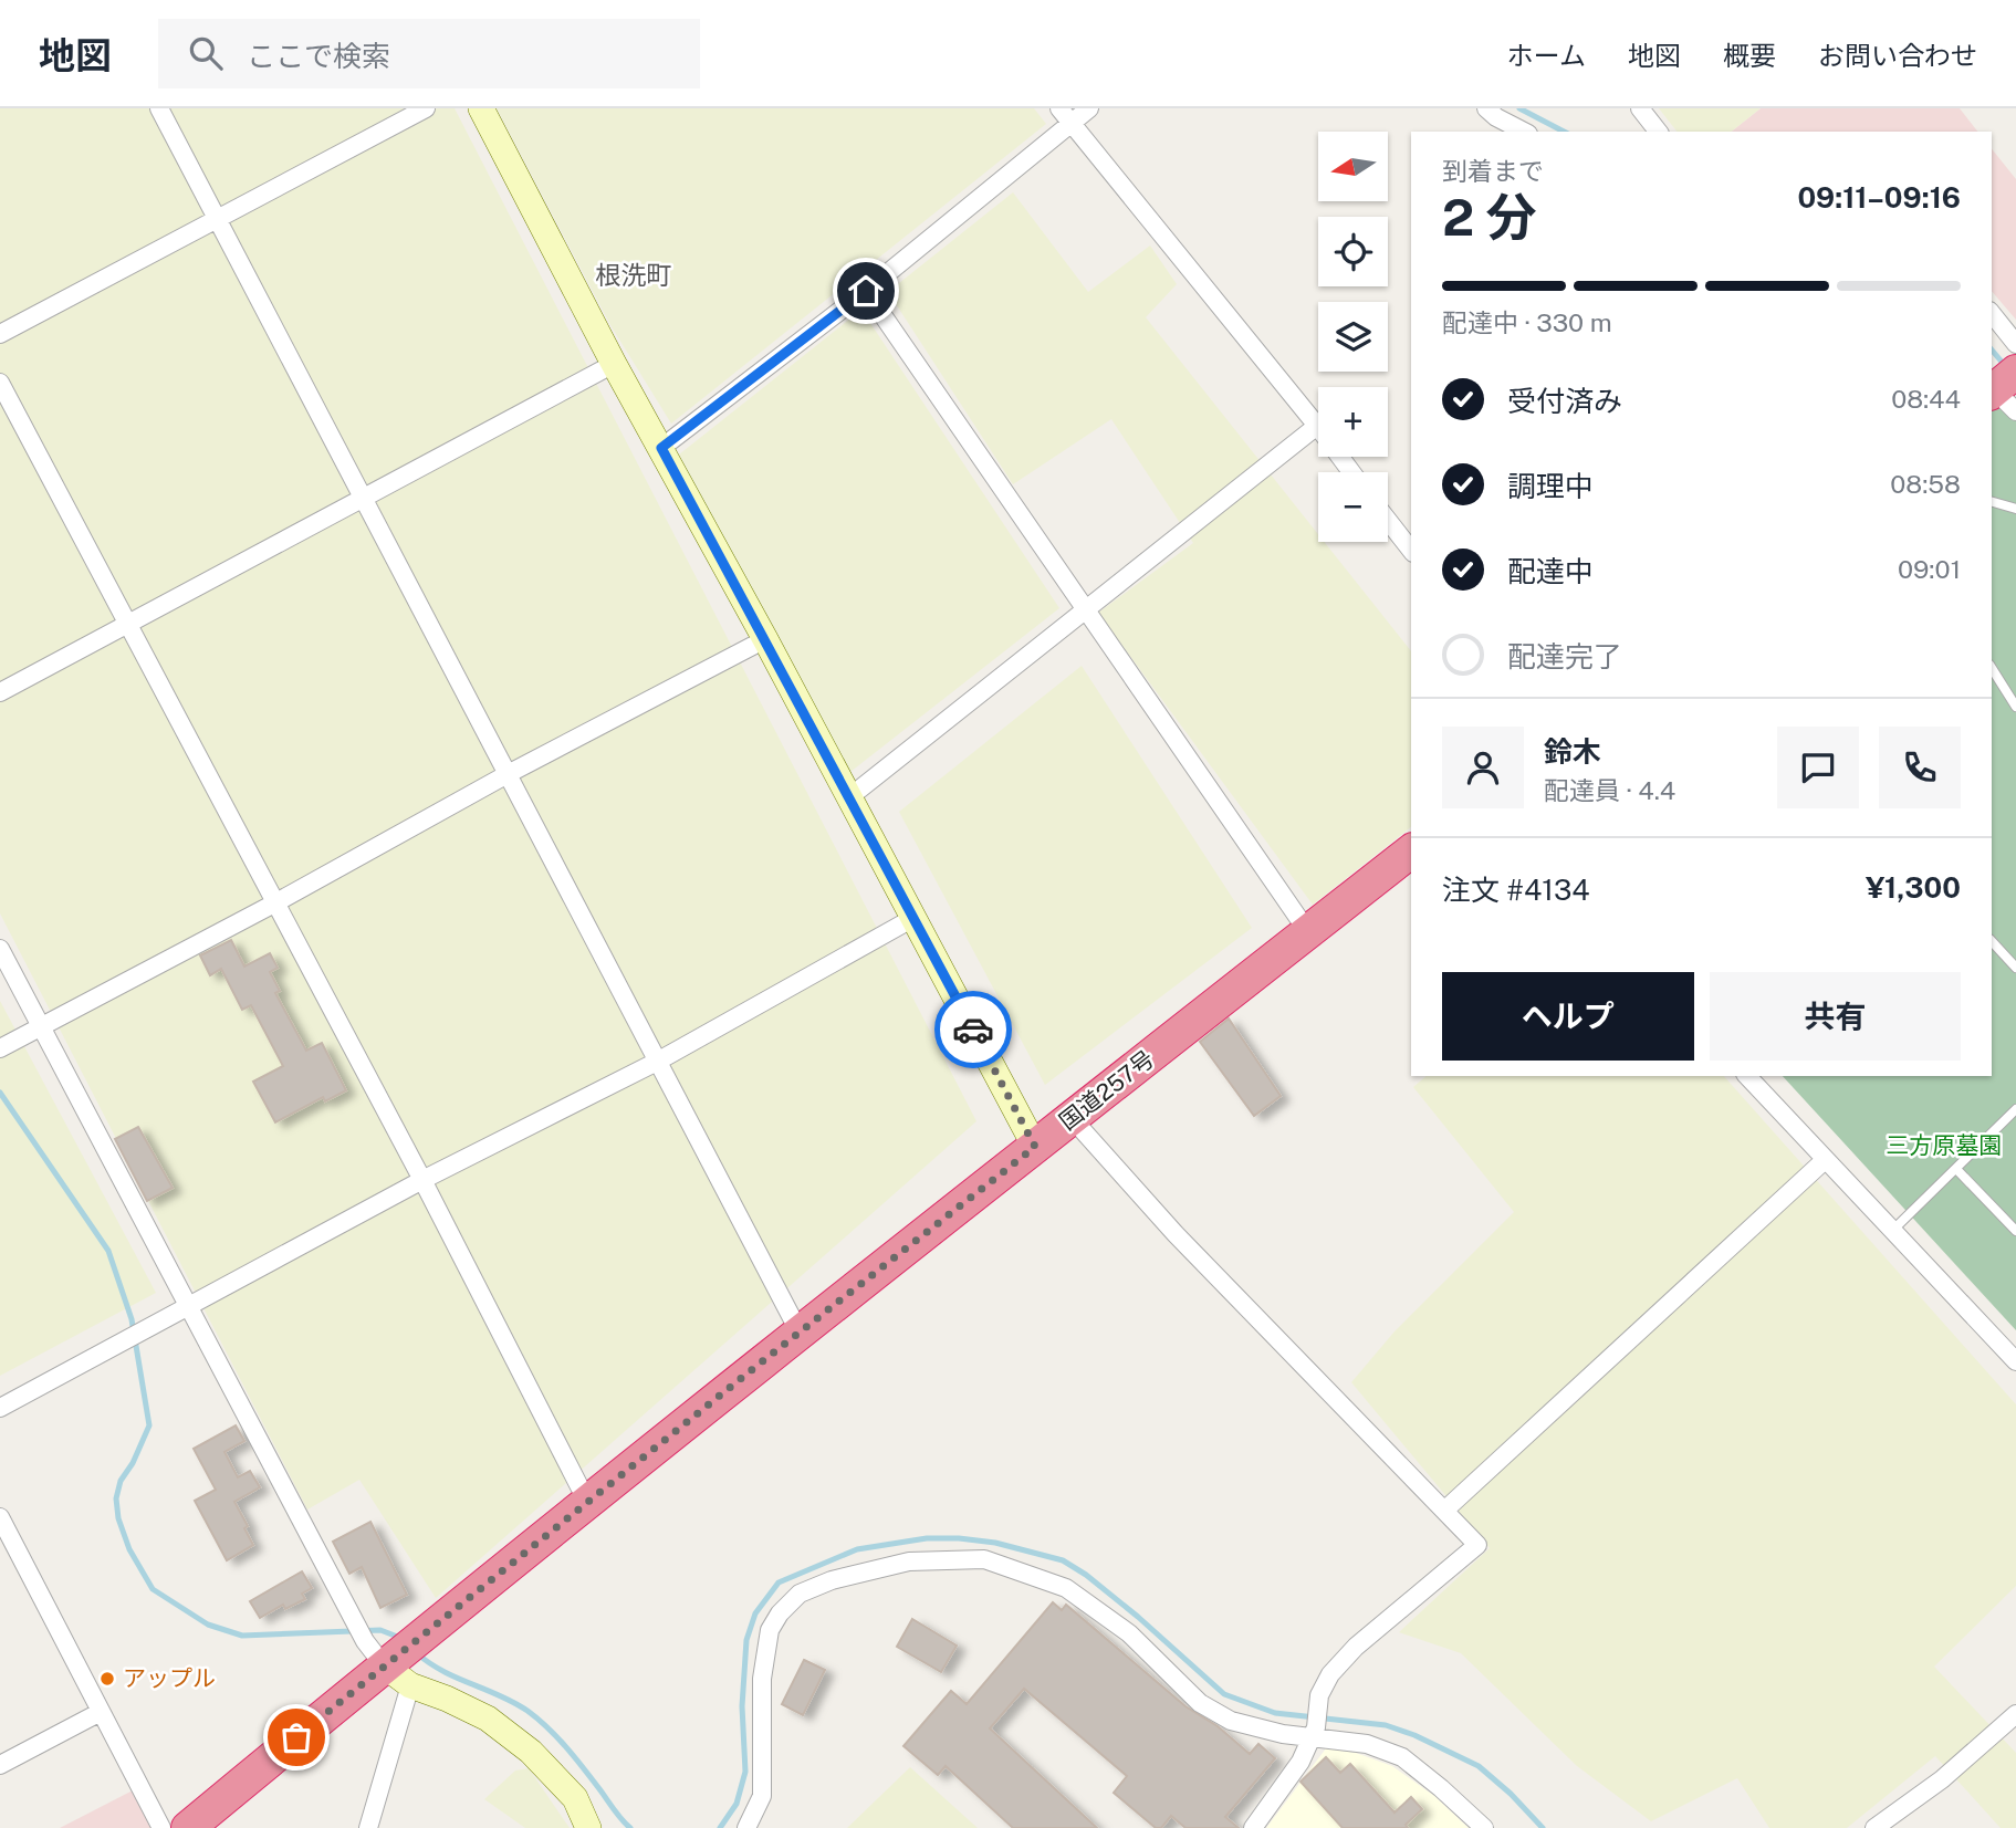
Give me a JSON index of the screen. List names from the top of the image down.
{
  "streets": {
    "highway": ["国道257号"]
  },
  "districts": ["根洗町"],
  "parks": ["三方原墓園"],
  "places": ["アップル"],
  "north": "left",
  "page": {
    "header": "地図",
    "search": "ここで検索",
    "nav": [
      "ホーム",
      "地図",
      "概要",
      "お問い合わせ"
    ],
    "map_buttons": ["+", "−"],
    "heading": ["2 分", "到着まで", "09:11–09:16"],
    "panel": [
      "鈴木",
      "配達員 · 4.4",
      "注文 #4134",
      "¥1,300"
    ],
    "bar": "配達中 · 330 m",
    "list": [
      ["受付済み", "08:44"],
      ["調理中", "08:58"],
      ["配達中", "09:01"],
      "配達完了"
    ],
    "buttons": ["ヘルプ", "共有"]
  }
}
